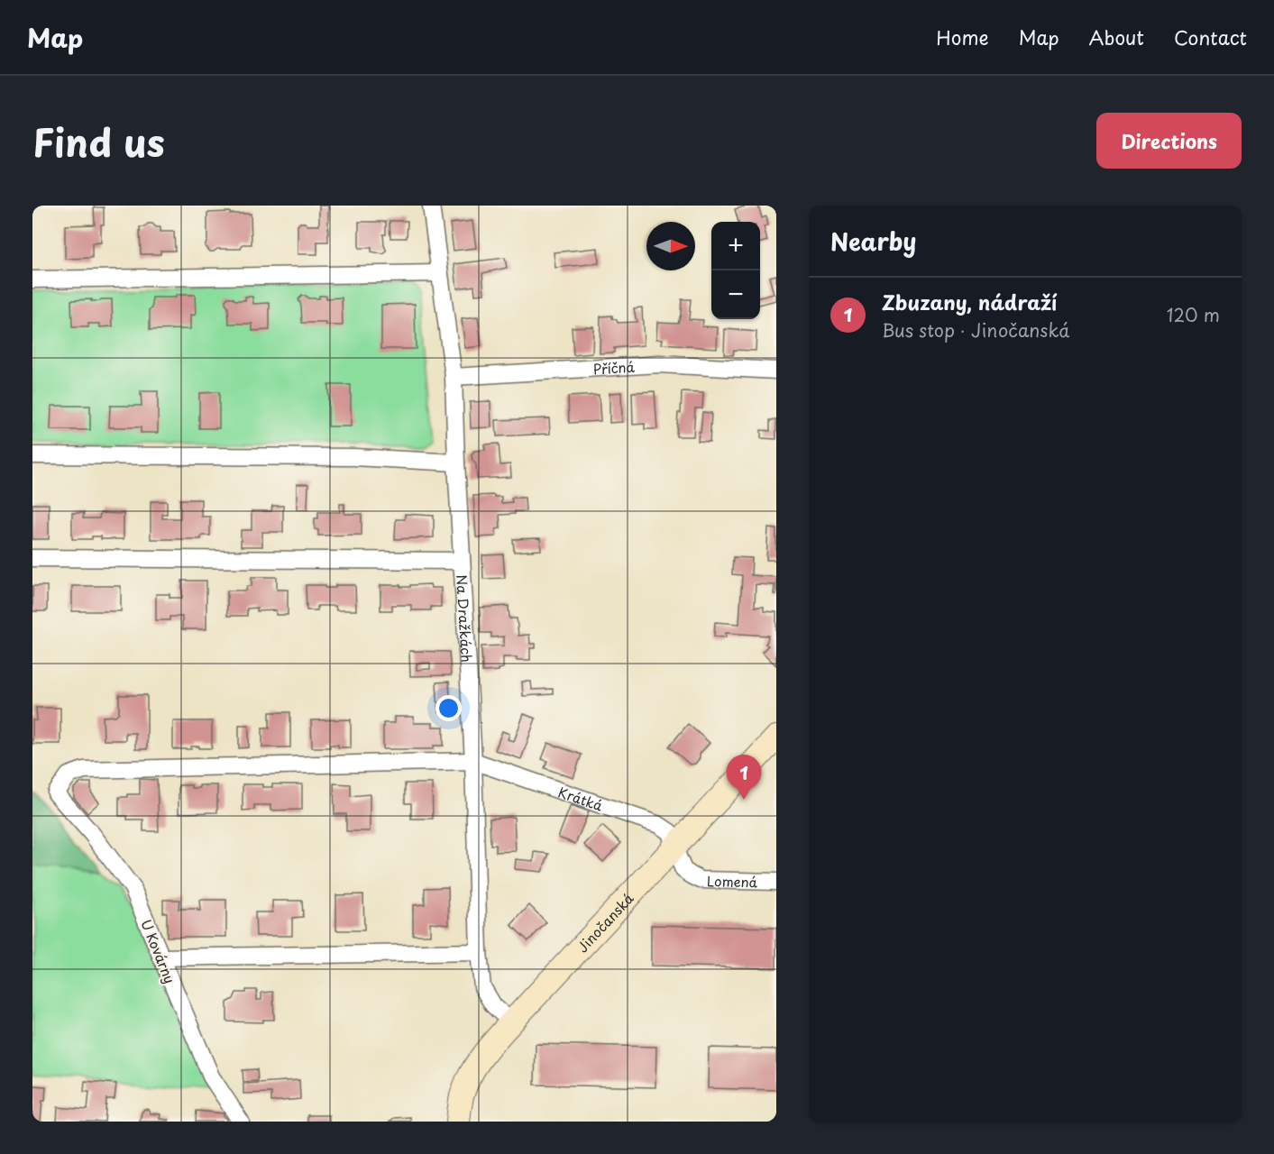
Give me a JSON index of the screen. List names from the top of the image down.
{
  "streets": {
    "street": [
      "Příčná",
      "Na Dražkách",
      "Krátká",
      "Lomená",
      "Jinočanská",
      "U Kovárny"
    ]
  },
  "crossings": [
    ["Příčná", "Na Dražkách"],
    ["Na Dražkách", "Krátká"],
    ["Na Dražkách", "Jinočanská"],
    ["Na Dražkách", "U Kovárny"],
    ["Krátká", "Lomená"],
    ["Krátká", "Jinočanská"],
    ["Krátká", "U Kovárny"],
    ["Lomená", "Jinočanská"]
  ],
  "north": "right",
  "page": {
    "header": "Map",
    "nav": [
      "Home",
      "Map",
      "About",
      "Contact"
    ],
    "title": "Find us",
    "buttons": "Directions",
    "heading": "Nearby",
    "map_buttons": ["+", "−"],
    "list": [
      {
        "mark": "1",
        "name": "Zbuzany, nádraží",
        "note": "Bus stop · Jinočanská",
        "value": "120 m"
      }
    ],
    "pins": "1"
  }
}
